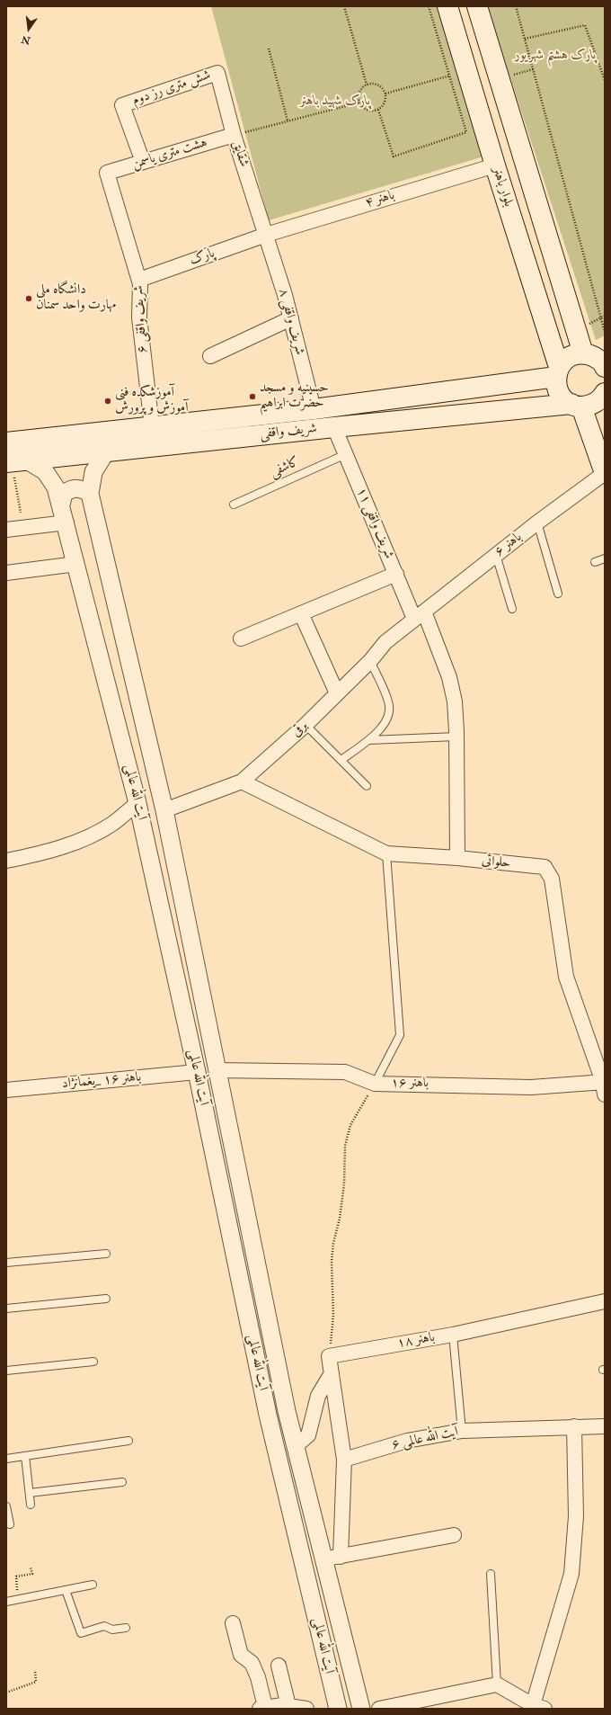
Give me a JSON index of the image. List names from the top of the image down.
{
  "streets": {
    "main road": ["بلوار باهنر", "شریف واقفی"],
    "street": [
      "شش متری رز دوم",
      "هشت متری یاسمن",
      "شقایق",
      "باهنر ۴",
      "پارک",
      "شریف واقفی ۶",
      "شریف واقفی ۸",
      "شریف واقفی ۱۱",
      "باهنر ۶",
      "برقی",
      "آیت الله عالمی",
      "حلوائی",
      "باهنر ۱۶ _یغمانژاد",
      "باهنر ۱۶",
      "باهنر ۱۸",
      "آیت الله عالمی ۶"
    ],
    "lane": ["کاشفی"]
  },
  "crossings": [
    ["شش متری رز دوم", "هشت متری یاسمن"],
    ["شش متری رز دوم", "شقایق"],
    ["هشت متری یاسمن", "شقایق"],
    ["هشت متری یاسمن", "شریف واقفی ۶"],
    ["شقایق", "باهنر ۴"],
    ["شقایق", "پارک"],
    ["شقایق", "شریف واقفی ۸"],
    ["بلوار باهنر", "باهنر ۴"],
    ["بلوار باهنر", "شریف واقفی"],
    ["باهنر ۴", "پارک"],
    ["باهنر ۴", "شریف واقفی ۸"],
    ["پارک", "شریف واقفی ۶"],
    ["پارک", "شریف واقفی ۸"],
    ["شریف واقفی ۶", "شریف واقفی"],
    ["شریف واقفی ۸", "شریف واقفی"],
    ["شریف واقفی", "شریف واقفی ۱۱"],
    ["شریف واقفی", "آیت الله عالمی"],
    ["کاشفی", "شریف واقفی ۱۱"],
    ["شریف واقفی ۱۱", "باهنر ۶"],
    ["شریف واقفی ۱۱", "برقی"],
    ["شریف واقفی ۱۱", "حلوائی"],
    ["باهنر ۶", "برقی"],
    ["برقی", "آیت الله عالمی"],
    ["برقی", "حلوائی"],
    ["آیت الله عالمی", "باهنر ۱۶ _یغمانژاد"],
    ["آیت الله عالمی", "باهنر ۱۶"],
    ["حلوائی", "باهنر ۱۶"]
  ],
  "parks": ["پارک هشتم شهریور", "پارک شهید باهنر"],
  "places": ["دانشگاه ملی مهارت واحد سمنان", "حسینیه و مسجد حضرت ابراهیم", "آموزشکده فنی آموزش و پرورش"],
  "north": "bottom"
}
